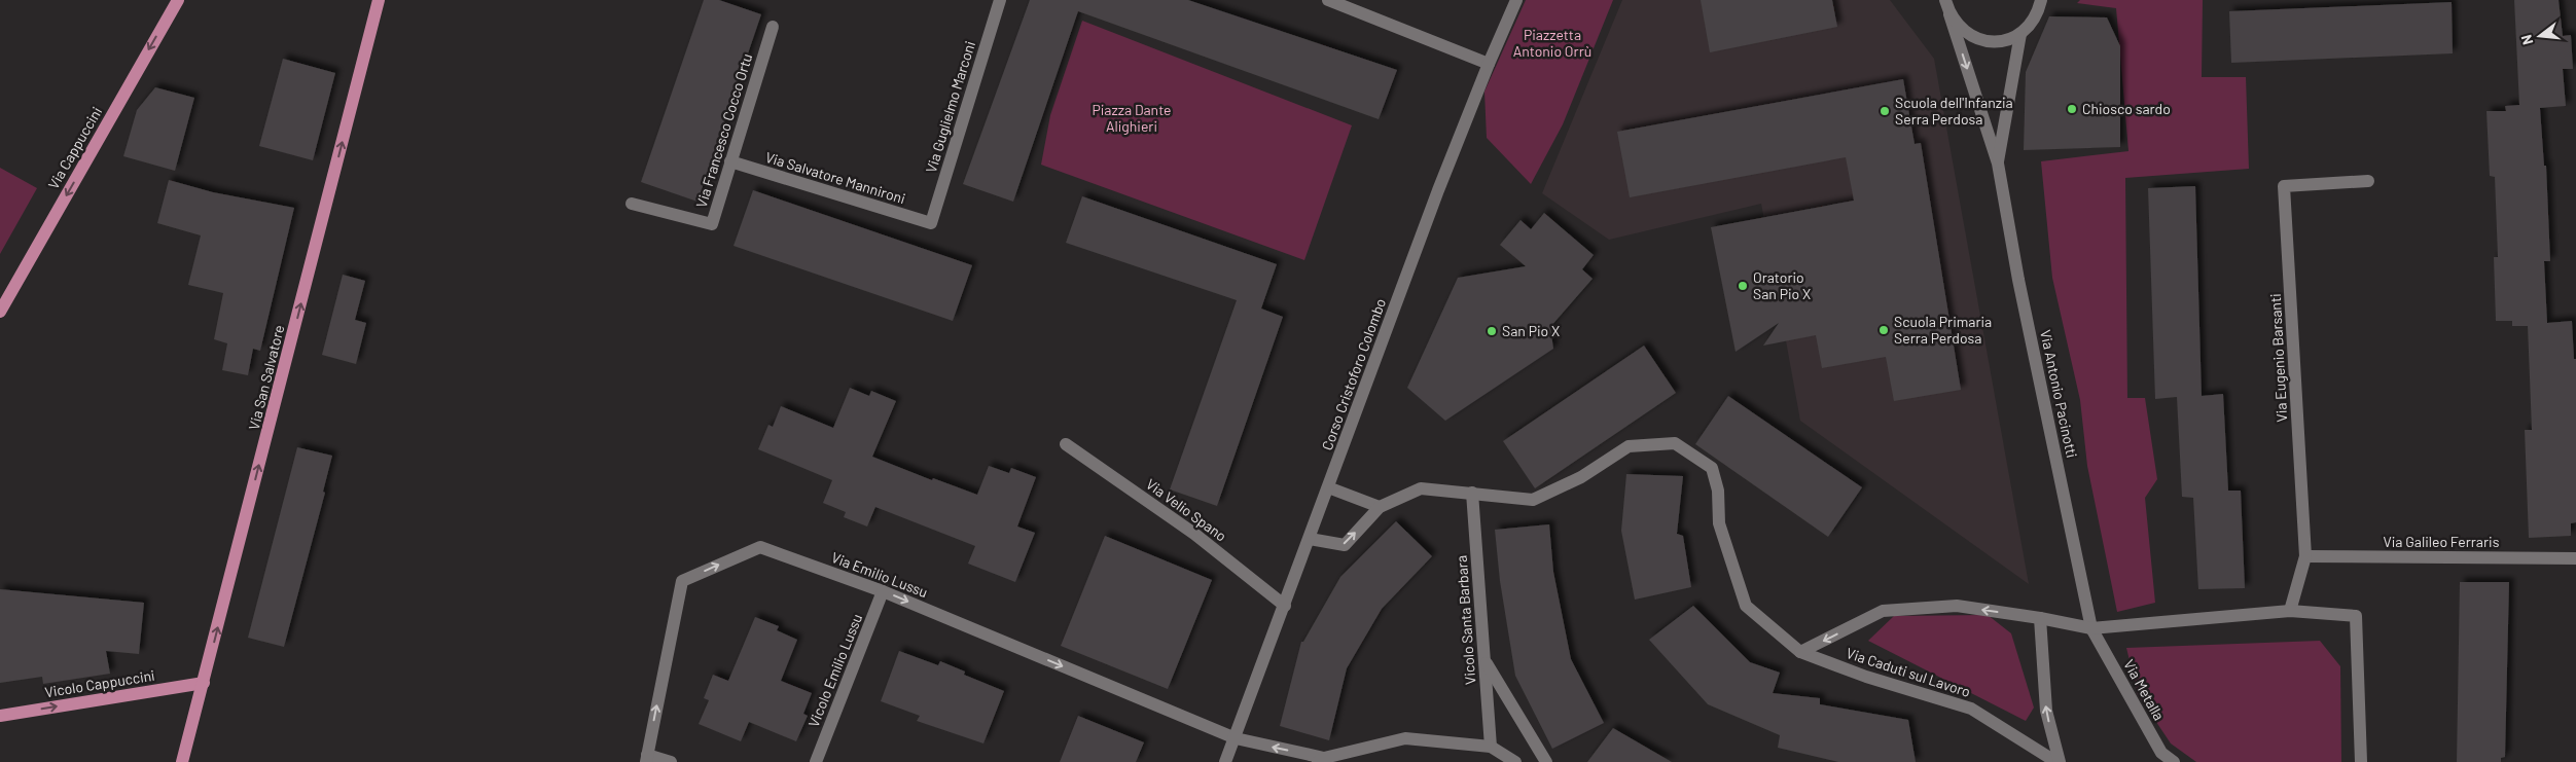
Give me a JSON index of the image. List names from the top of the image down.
{
  "streets": {
    "main road": ["Via Cappuccini", "Via San Salvatore", "Vicolo Cappuccini"],
    "street": [
      "Via Guglielmo Marconi",
      "Via Francesco Cocco Ortu",
      "Via Salvatore Mannironi",
      "Via Eugenio Barsanti",
      "Corso Cristoforo Colombo",
      "Via Antonio Pacinotti",
      "Via Velio Spano",
      "Via Galileo Ferraris",
      "Via Emilio Lussu",
      "Vicolo Santa Barbara",
      "Vicolo Emilio Lussu",
      "Via Caduti sul Lavoro",
      "Via Metalla"
    ]
  },
  "crossings": [
    ["Via Guglielmo Marconi", "Via Salvatore Mannironi"],
    ["Via Francesco Cocco Ortu", "Via Salvatore Mannironi"],
    ["Via Eugenio Barsanti", "Via Galileo Ferraris"],
    ["Corso Cristoforo Colombo", "Via Velio Spano"],
    ["Corso Cristoforo Colombo", "Via Emilio Lussu"],
    ["Corso Cristoforo Colombo", "Via Caduti sul Lavoro"],
    ["Via San Salvatore", "Vicolo Cappuccini"],
    ["Via Antonio Pacinotti", "Via Caduti sul Lavoro"],
    ["Via Antonio Pacinotti", "Via Metalla"],
    ["Via Emilio Lussu", "Vicolo Emilio Lussu"],
    ["Vicolo Santa Barbara", "Via Caduti sul Lavoro"],
    ["Via Caduti sul Lavoro", "Via Metalla"]
  ],
  "one_way": ["Via Cappuccini", "Via San Salvatore", "Vicolo Cappuccini"],
  "parks": ["Piazzetta Antonio Orrù", "Piazza Dante Alighieri"],
  "places": [
    "Chiosco sardo",
    "Scuola dell'Infanzia Serra Perdosa",
    "Oratorio San Pio X",
    "Scuola Primaria Serra Perdosa",
    "San Pio X"
  ],
  "north": "left"
}
